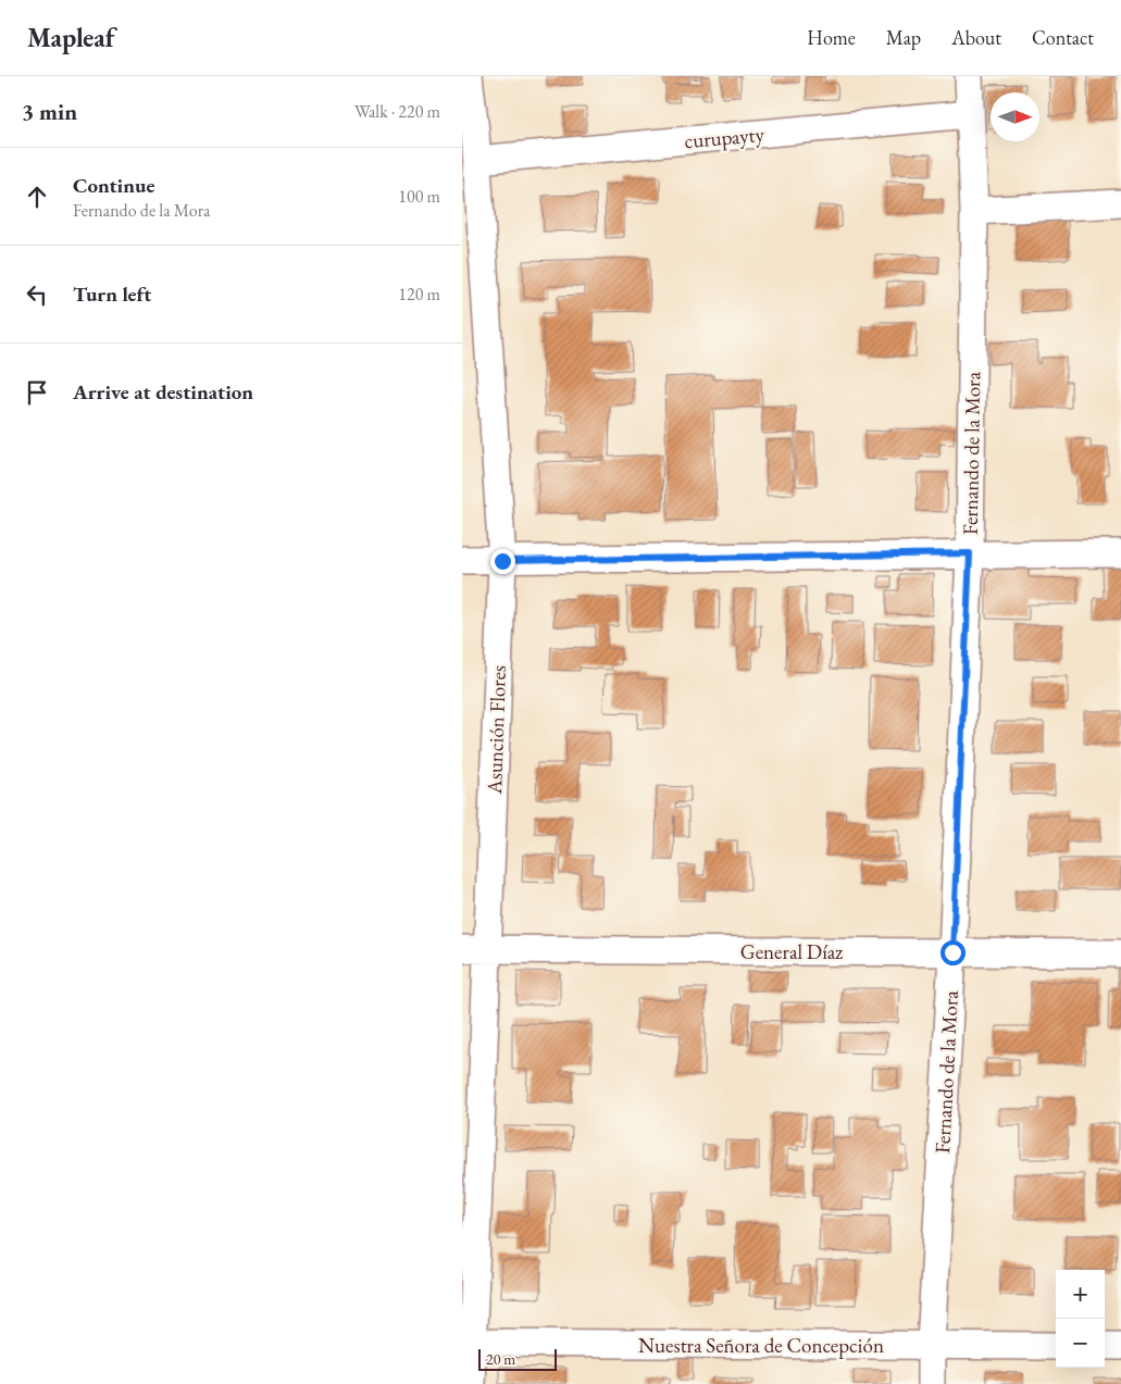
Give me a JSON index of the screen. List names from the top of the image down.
{
  "streets": {
    "street": [
      "curupayty",
      "Fernando de la Mora",
      "Asunción Flores",
      "General Díaz",
      "Nuestra Señora de Concepción"
    ]
  },
  "crossings": [
    ["curupayty", "Fernando de la Mora"],
    ["curupayty", "Asunción Flores"],
    ["Fernando de la Mora", "General Díaz"],
    ["Fernando de la Mora", "Nuestra Señora de Concepción"],
    ["Asunción Flores", "General Díaz"],
    ["Asunción Flores", "Nuestra Señora de Concepción"]
  ],
  "scale_bar": "20 m",
  "north": "right",
  "page": {
    "header": "Mapleaf",
    "nav": [
      "Home",
      "Map",
      "About",
      "Contact"
    ],
    "heading": ["3 min", "Walk · 220 m"],
    "list": [
      ["Continue", "Fernando de la Mora", "100 m"],
      ["Turn left", "120 m"],
      "Arrive at destination"
    ],
    "map_buttons": ["+", "−"],
    "scale": "20 m"
  }
}
